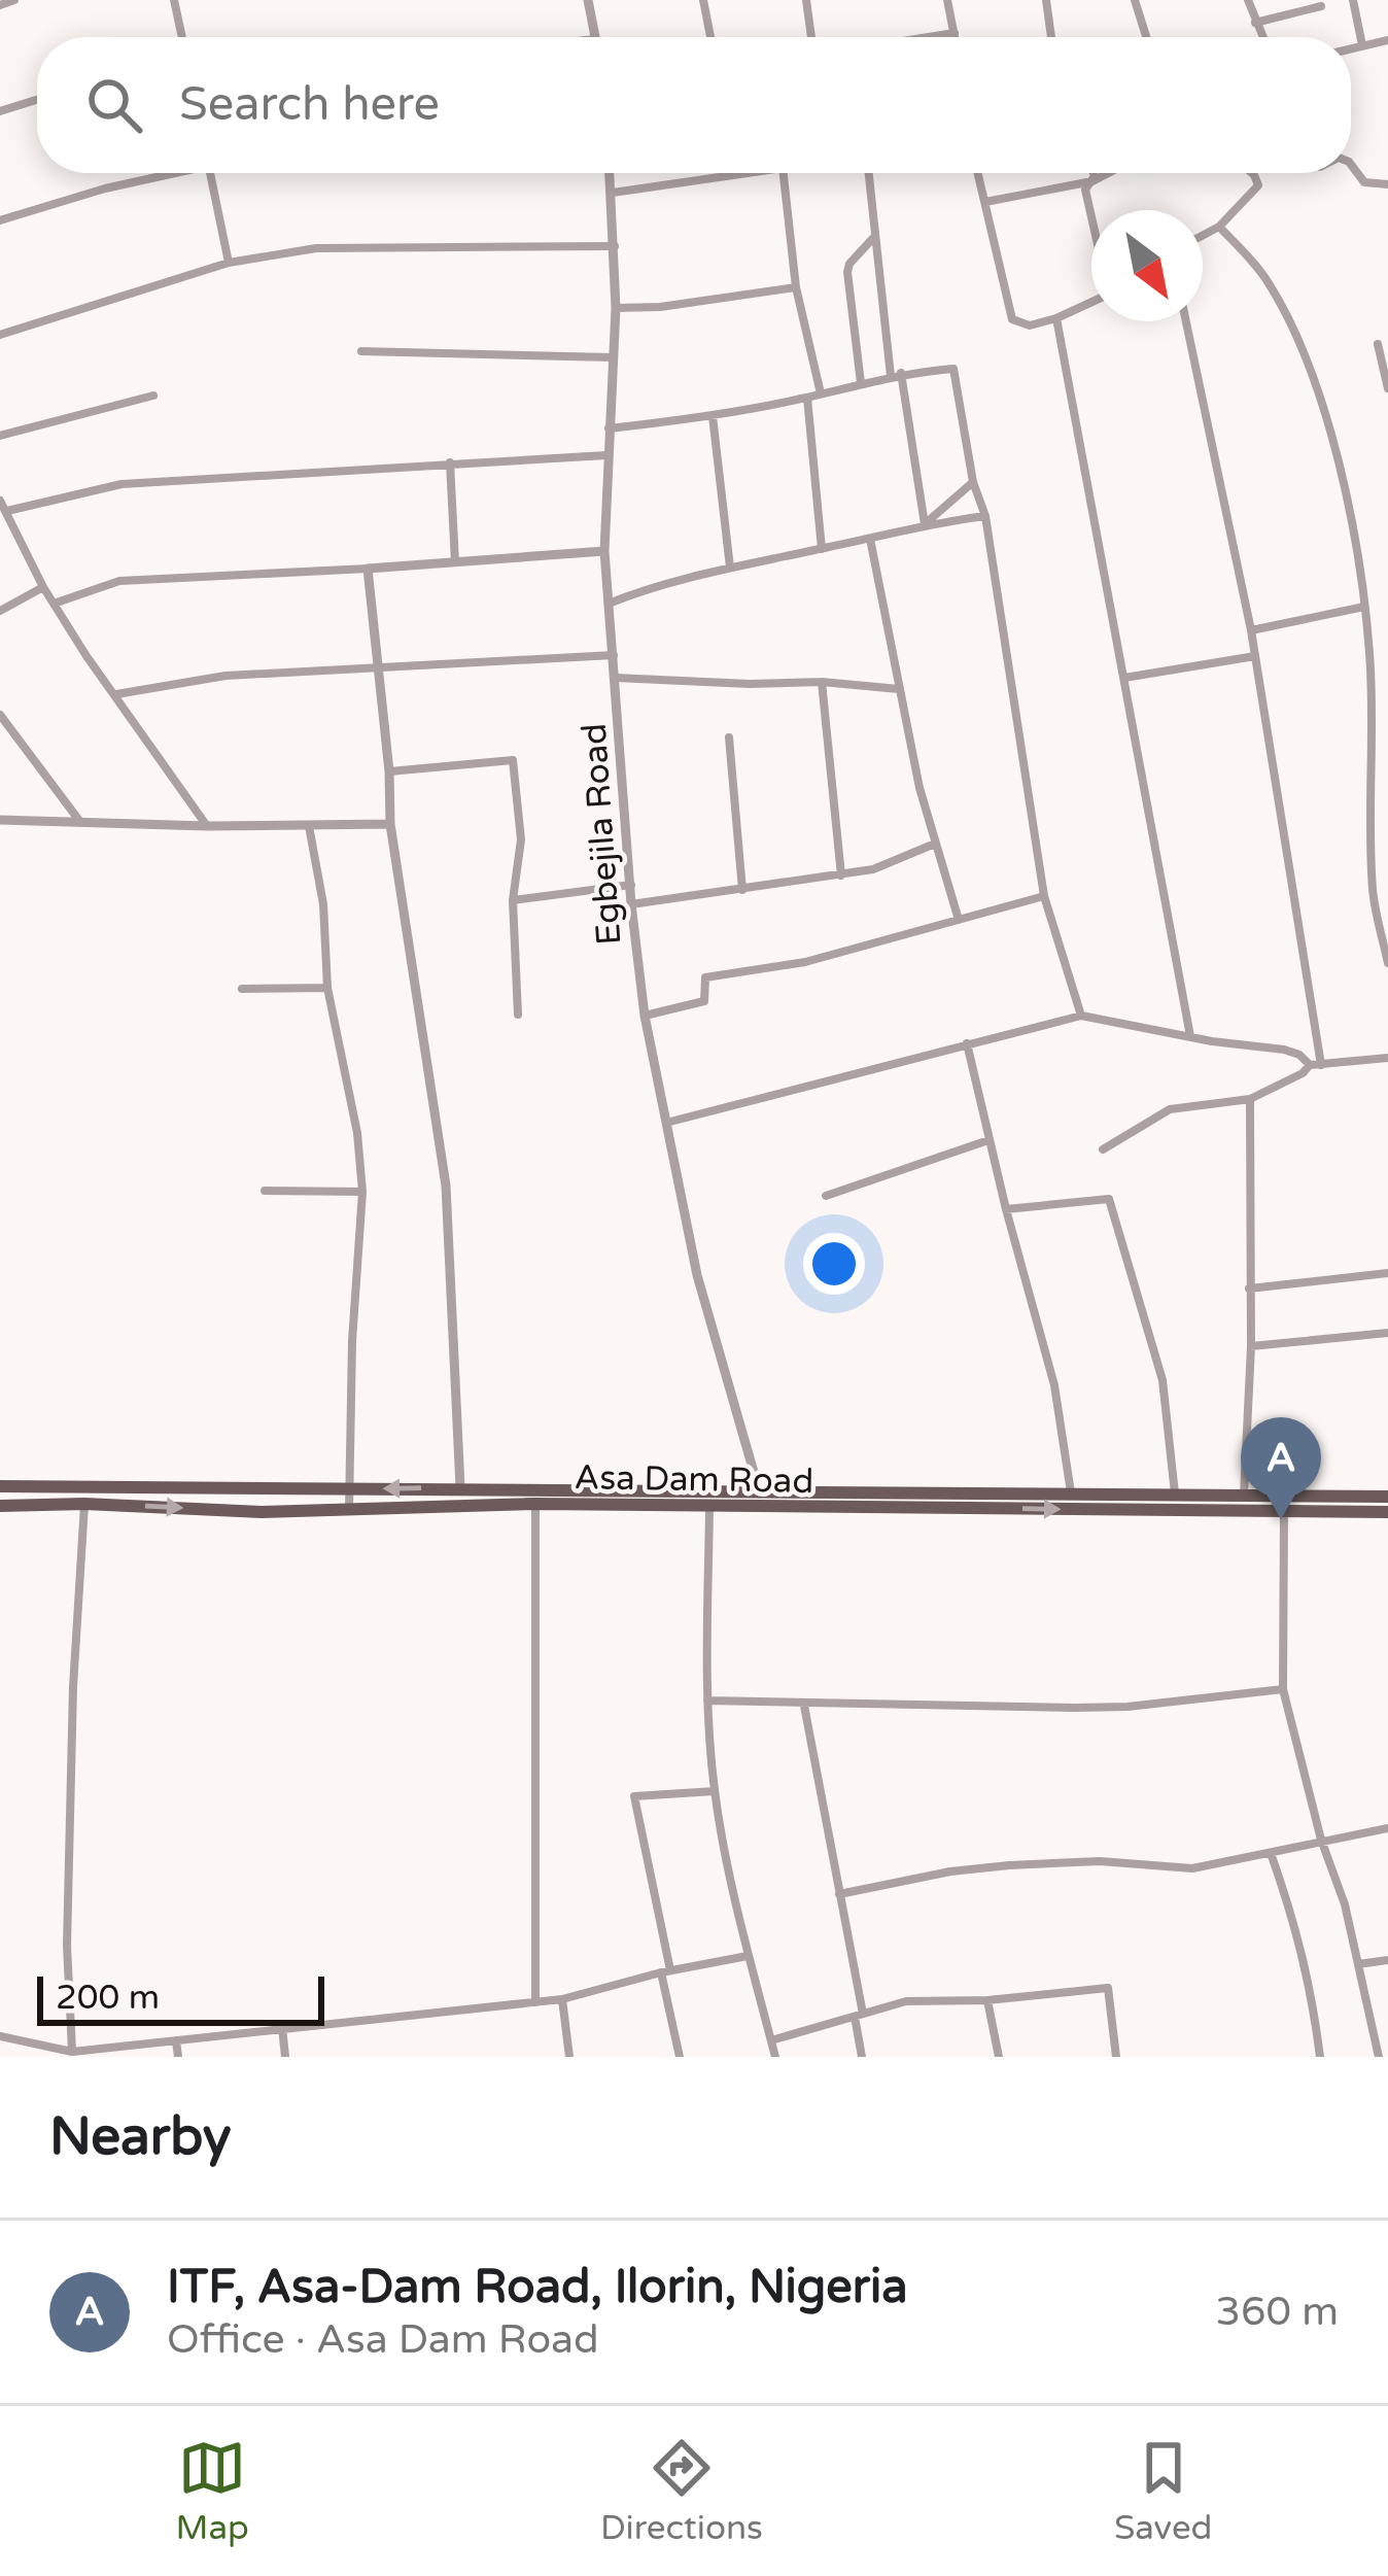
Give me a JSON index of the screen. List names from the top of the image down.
{
  "streets": {
    "main road": ["Asa Dam Road"],
    "street": ["Egbejila Road"]
  },
  "crossings": [
    ["Egbejila Road", "Asa Dam Road"]
  ],
  "scale_bar": "200 m",
  "north": "bottom right",
  "page": {
    "search": "Search here",
    "pins": "A",
    "scale": "200 m",
    "heading": "Nearby",
    "list": [
      {
        "mark": "A",
        "name": "ITF, Asa-Dam Road, Ilorin, Nigeria",
        "note": "Office · Asa Dam Road",
        "value": "360 m"
      }
    ],
    "nav": ["Map", "Directions", "Saved"]
  }
}
